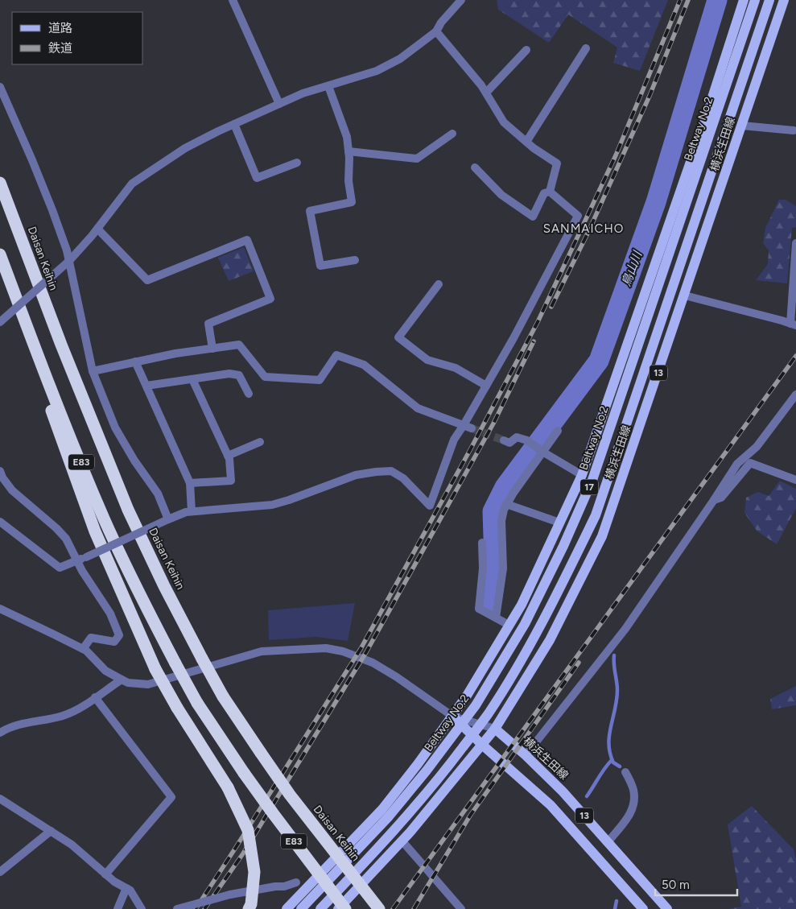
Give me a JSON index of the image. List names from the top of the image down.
{
  "streets": {
    "highway": ["Daisan Keihin", "E83"],
    "main road": [
      "Beltway No.2",
      "横浜生田線",
      "13",
      "17"
    ]
  },
  "districts": ["SANMAICHO"],
  "water": ["鳥山川"],
  "legend": ["道路", "鉄道"],
  "scale_bar": "50 m"
}
